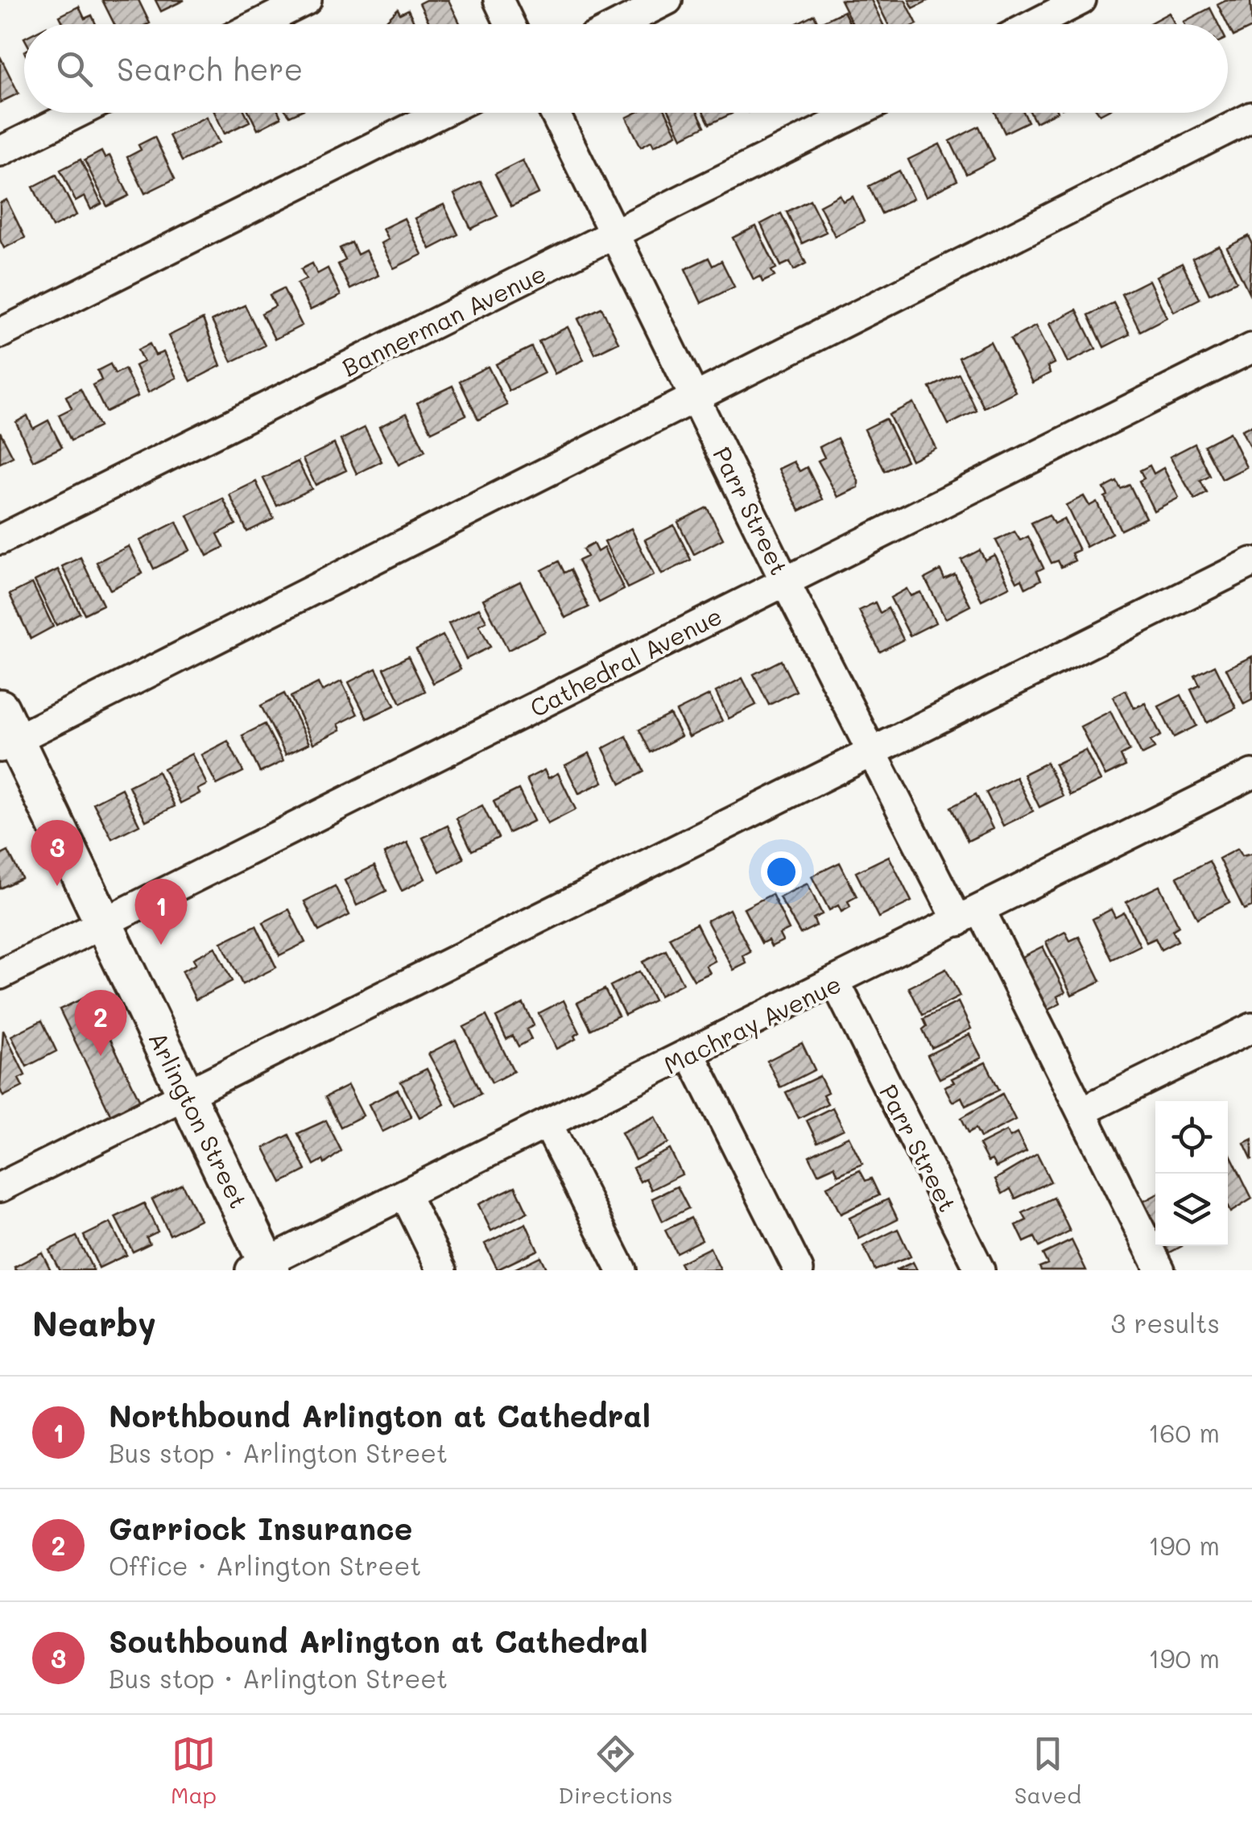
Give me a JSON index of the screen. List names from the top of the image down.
{
  "streets": {
    "main road": ["Arlington Street"],
    "street": [
      "Bannerman Avenue",
      "Parr Street",
      "Cathedral Avenue",
      "Machray Avenue"
    ]
  },
  "crossings": [
    ["Bannerman Avenue", "Parr Street"],
    ["Parr Street", "Cathedral Avenue"],
    ["Parr Street", "Machray Avenue"],
    ["Cathedral Avenue", "Arlington Street"],
    ["Machray Avenue", "Arlington Street"]
  ],
  "page": {
    "search": "Search here",
    "pins": ["3", "1", "2"],
    "heading": ["Nearby", "3 results"],
    "list": [
      {
        "mark": "1",
        "name": "Northbound Arlington at Cathedral",
        "note": "Bus stop · Arlington Street",
        "value": "160 m"
      },
      {
        "mark": "2",
        "name": "Garriock Insurance",
        "note": "Office · Arlington Street",
        "value": "190 m"
      },
      {
        "mark": "3",
        "name": "Southbound Arlington at Cathedral",
        "note": "Bus stop · Arlington Street",
        "value": "190 m"
      }
    ],
    "nav": ["Map", "Directions", "Saved"]
  }
}
